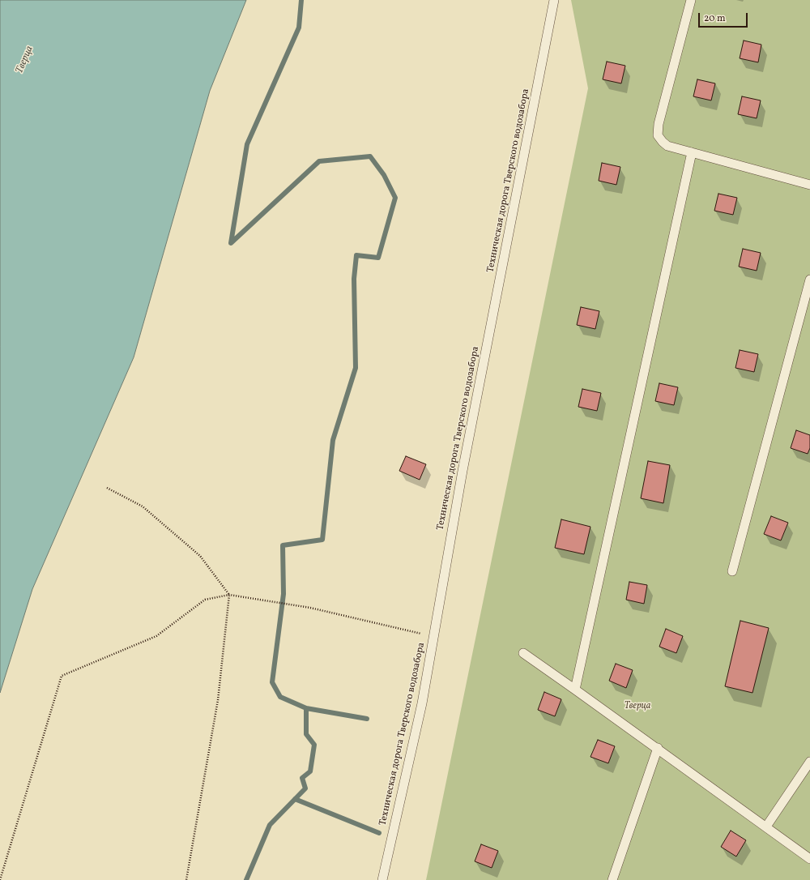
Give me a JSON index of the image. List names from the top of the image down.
{
  "streets": {
    "lane": ["Техническая дорога Тверского водозабора"]
  },
  "water": ["Тверца"],
  "parks": ["Тверца"],
  "scale_bar": "20 m"
}
